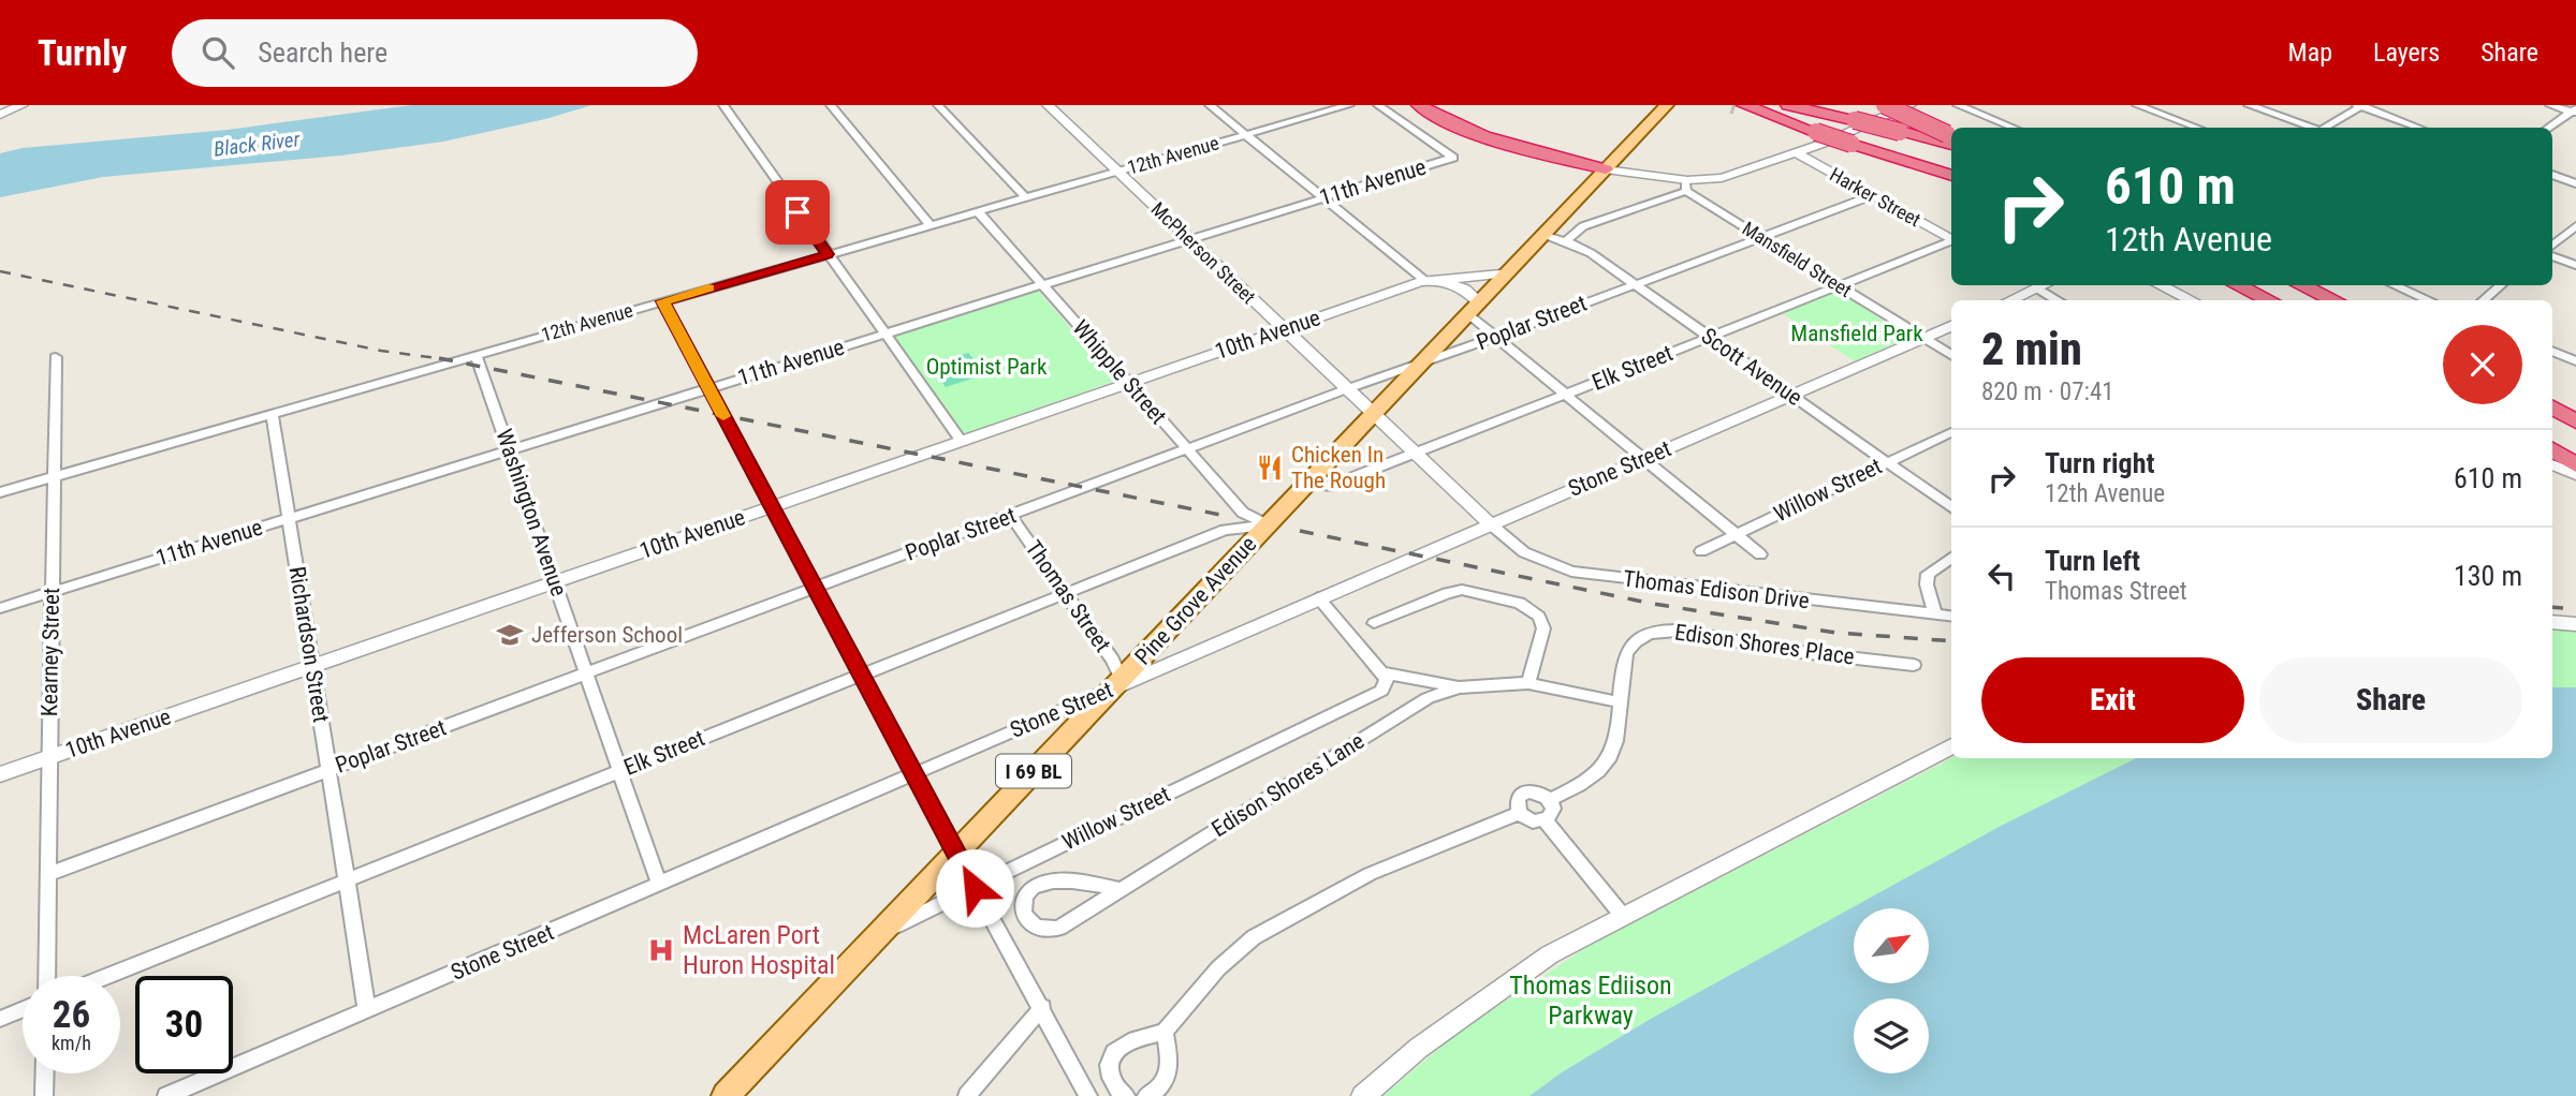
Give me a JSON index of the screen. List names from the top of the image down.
{
  "streets": {
    "main road": ["Pine Grove Avenue", "I 69 BL"],
    "street": [
      "12th Avenue",
      "11th Avenue",
      "Harker Street",
      "McPherson Street",
      "Mansfield Street",
      "Poplar Street",
      "10th Avenue",
      "Scott Avenue",
      "Elk Street",
      "Whipple Street",
      "Stone Street",
      "Willow Street",
      "Washington Avenue",
      "Thomas Edison Drive",
      "Thomas Street",
      "Richardson Street",
      "Edison Shores Place",
      "Kearney Street",
      "Edison Shores Lane"
    ]
  },
  "crossings": [
    ["12th Avenue", "McPherson Street"],
    ["12th Avenue", "Whipple Street"],
    ["12th Avenue", "Washington Avenue"],
    ["12th Avenue", "Richardson Street"],
    ["12th Avenue", "Kearney Street"],
    ["11th Avenue", "McPherson Street"],
    ["11th Avenue", "Whipple Street"],
    ["11th Avenue", "Washington Avenue"],
    ["11th Avenue", "Richardson Street"],
    ["11th Avenue", "Kearney Street"],
    ["Harker Street", "Poplar Street"],
    ["McPherson Street", "Poplar Street"],
    ["McPherson Street", "10th Avenue"],
    ["McPherson Street", "Elk Street"],
    ["McPherson Street", "Stone Street"],
    ["McPherson Street", "Thomas Edison Drive"],
    ["McPherson Street", "Pine Grove Avenue"],
    ["Mansfield Street", "Poplar Street"],
    ["Mansfield Street", "Elk Street"],
    ["Mansfield Street", "Stone Street"],
    ["Poplar Street", "Scott Avenue"],
    ["Poplar Street", "Whipple Street"],
    ["Poplar Street", "Washington Avenue"],
    ["Poplar Street", "Thomas Street"],
    ["Poplar Street", "Pine Grove Avenue"],
    ["Poplar Street", "Richardson Street"],
    ["Poplar Street", "Kearney Street"],
    ["10th Avenue", "Whipple Street"],
    ["10th Avenue", "Washington Avenue"],
    ["10th Avenue", "Pine Grove Avenue"],
    ["10th Avenue", "Richardson Street"],
    ["10th Avenue", "Kearney Street"],
    ["Scott Avenue", "Elk Street"],
    ["Scott Avenue", "Stone Street"],
    ["Scott Avenue", "Willow Street"],
    ["Scott Avenue", "Pine Grove Avenue"],
    ["Elk Street", "Whipple Street"],
    ["Elk Street", "Washington Avenue"],
    ["Elk Street", "Thomas Street"],
    ["Elk Street", "Pine Grove Avenue"],
    ["Elk Street", "Richardson Street"],
    ["Whipple Street", "Pine Grove Avenue"],
    ["Stone Street", "Washington Avenue"],
    ["Stone Street", "Thomas Edison Drive"],
    ["Stone Street", "Thomas Street"],
    ["Stone Street", "Pine Grove Avenue"],
    ["Stone Street", "Richardson Street"],
    ["Willow Street", "Pine Grove Avenue"],
    ["Willow Street", "Edison Shores Lane"],
    ["Thomas Street", "Pine Grove Avenue"],
    ["Edison Shores Place", "Edison Shores Lane"]
  ],
  "water": ["Black River"],
  "parks": ["Mansfield Park", "Optimist Park", "Thomas Ediison Parkway"],
  "places": {
    "restaurant": ["Chicken In The Rough"],
    "school or university": ["Jefferson School"],
    "hospital": ["McLaren Port Huron Hospital"]
  },
  "north": "top right",
  "page": {
    "header": "Turnly",
    "search": "Search here",
    "nav": ["Map", "Layers", "Share"],
    "turn": ["610 m", "12th Avenue"],
    "heading": ["2 min", "820 m · 07:41"],
    "list": [
      {
        "name": "Turn right",
        "note": "12th Avenue",
        "value": "610 m"
      },
      {
        "name": "Turn left",
        "note": "Thomas Street",
        "value": "130 m"
      }
    ],
    "buttons": ["Exit", "Share"],
    "speed": "26 km/h",
    "limit": "30"
  }
}
